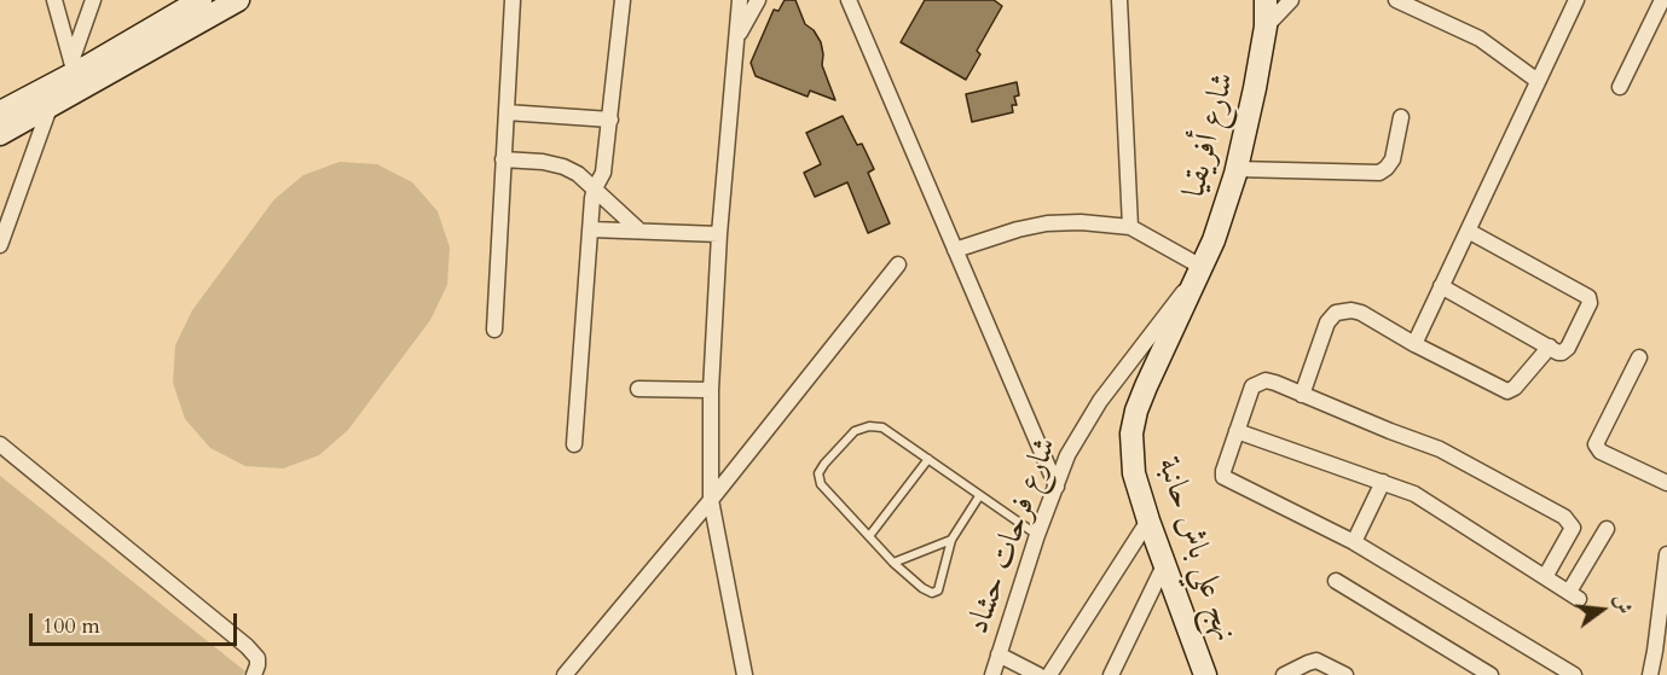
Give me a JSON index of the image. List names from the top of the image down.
{
  "streets": {
    "street": ["شارع أفريقيا", "شارع فرحات حشاد", "نهج علي باش حانبة"]
  },
  "crossings": [
    ["شارع أفريقيا", "شارع فرحات حشاد"],
    ["شارع أفريقيا", "نهج علي باش حانبة"],
    ["شارع فرحات حشاد", "نهج علي باش حانبة"]
  ],
  "scale_bar": "100 m",
  "north": "right"
}
